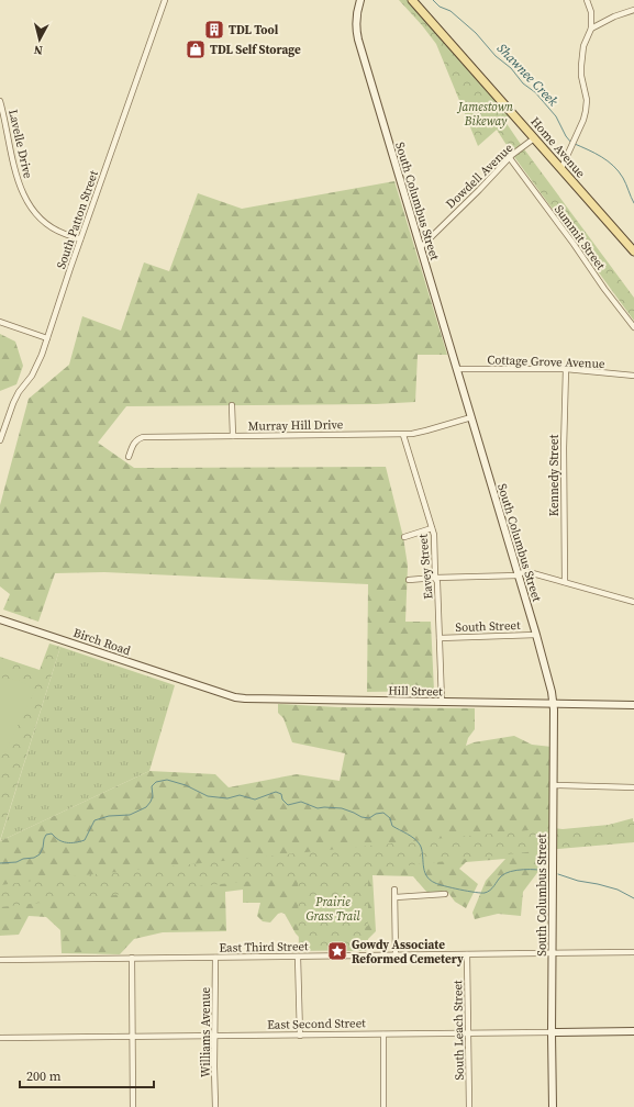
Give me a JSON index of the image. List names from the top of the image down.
{
  "streets": {
    "main road": ["Home Avenue"],
    "street": [
      "Lavelle Drive",
      "Dowdell Avenue",
      "South Columbus Street",
      "South Patton Street",
      "Summit Street",
      "Cottage Grove Avenue",
      "Murray Hill Drive",
      "Kennedy Street",
      "Eavey Street",
      "South Street",
      "Birch Road",
      "Hill Street",
      "East Third Street",
      "East Second Street",
      "South Leach Street",
      "Williams Avenue"
    ]
  },
  "crossings": [
    ["Lavelle Drive", "South Patton Street"],
    ["Home Avenue", "Dowdell Avenue"],
    ["Dowdell Avenue", "South Columbus Street"],
    ["Dowdell Avenue", "Summit Street"],
    ["South Columbus Street", "Cottage Grove Avenue"],
    ["South Columbus Street", "Murray Hill Drive"],
    ["South Columbus Street", "South Street"],
    ["South Columbus Street", "Hill Street"],
    ["South Columbus Street", "East Third Street"],
    ["South Columbus Street", "East Second Street"],
    ["Cottage Grove Avenue", "Kennedy Street"],
    ["Murray Hill Drive", "Eavey Street"],
    ["Eavey Street", "South Street"],
    ["Eavey Street", "Hill Street"],
    ["Birch Road", "Hill Street"],
    ["East Third Street", "South Leach Street"],
    ["East Third Street", "Williams Avenue"],
    ["East Second Street", "South Leach Street"],
    ["East Second Street", "Williams Avenue"]
  ],
  "water": ["Shawnee Creek"],
  "parks": ["Jamestown Bikeway", "Prairie Grass Trail"],
  "places": {
    "building": ["TDL Tool"],
    "shop": ["TDL Self Storage"],
    "place": ["Gowdy Associate Reformed Cemetery"]
  },
  "scale_bar": "200 m",
  "north": "bottom"
}
